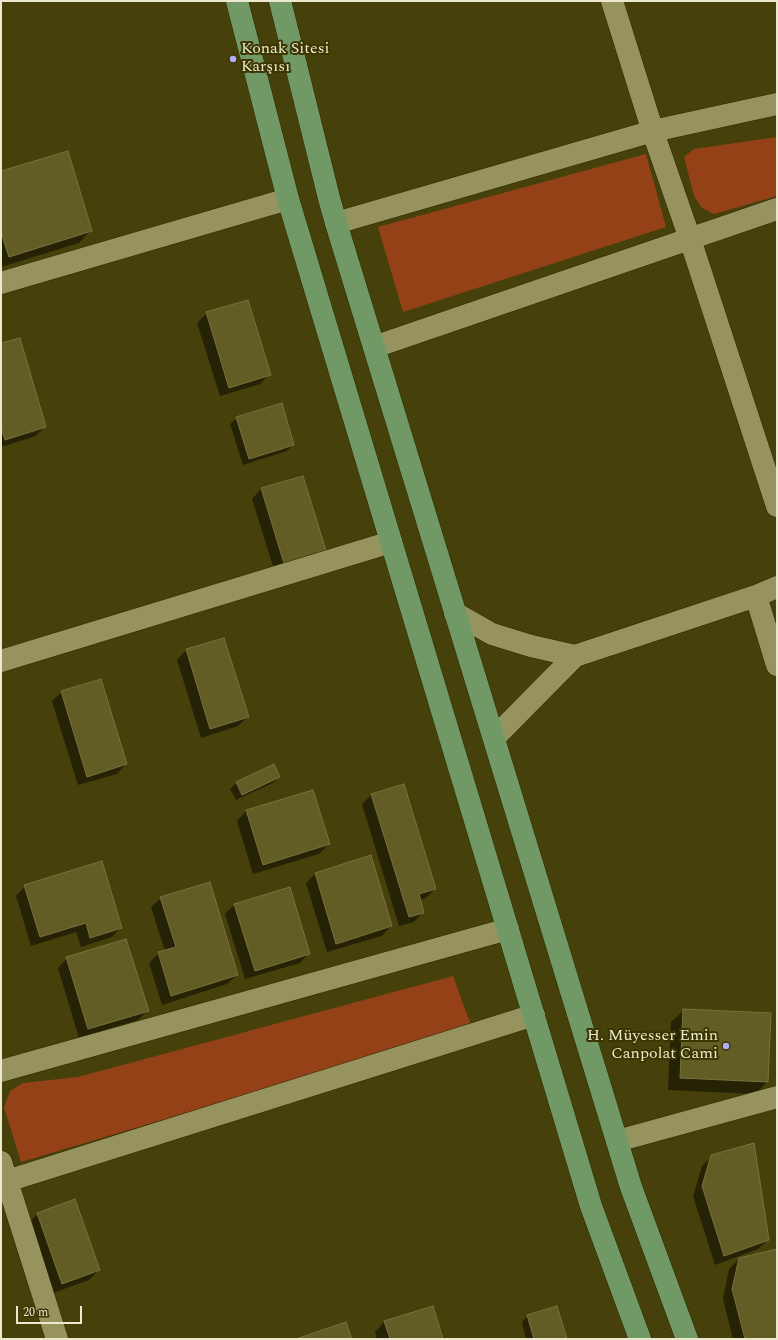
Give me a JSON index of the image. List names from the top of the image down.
{
  "places": ["Konak Sitesi Karşısı", "H. Müyesser Emin Canpolat Cami"],
  "scale_bar": "20 m"
}
